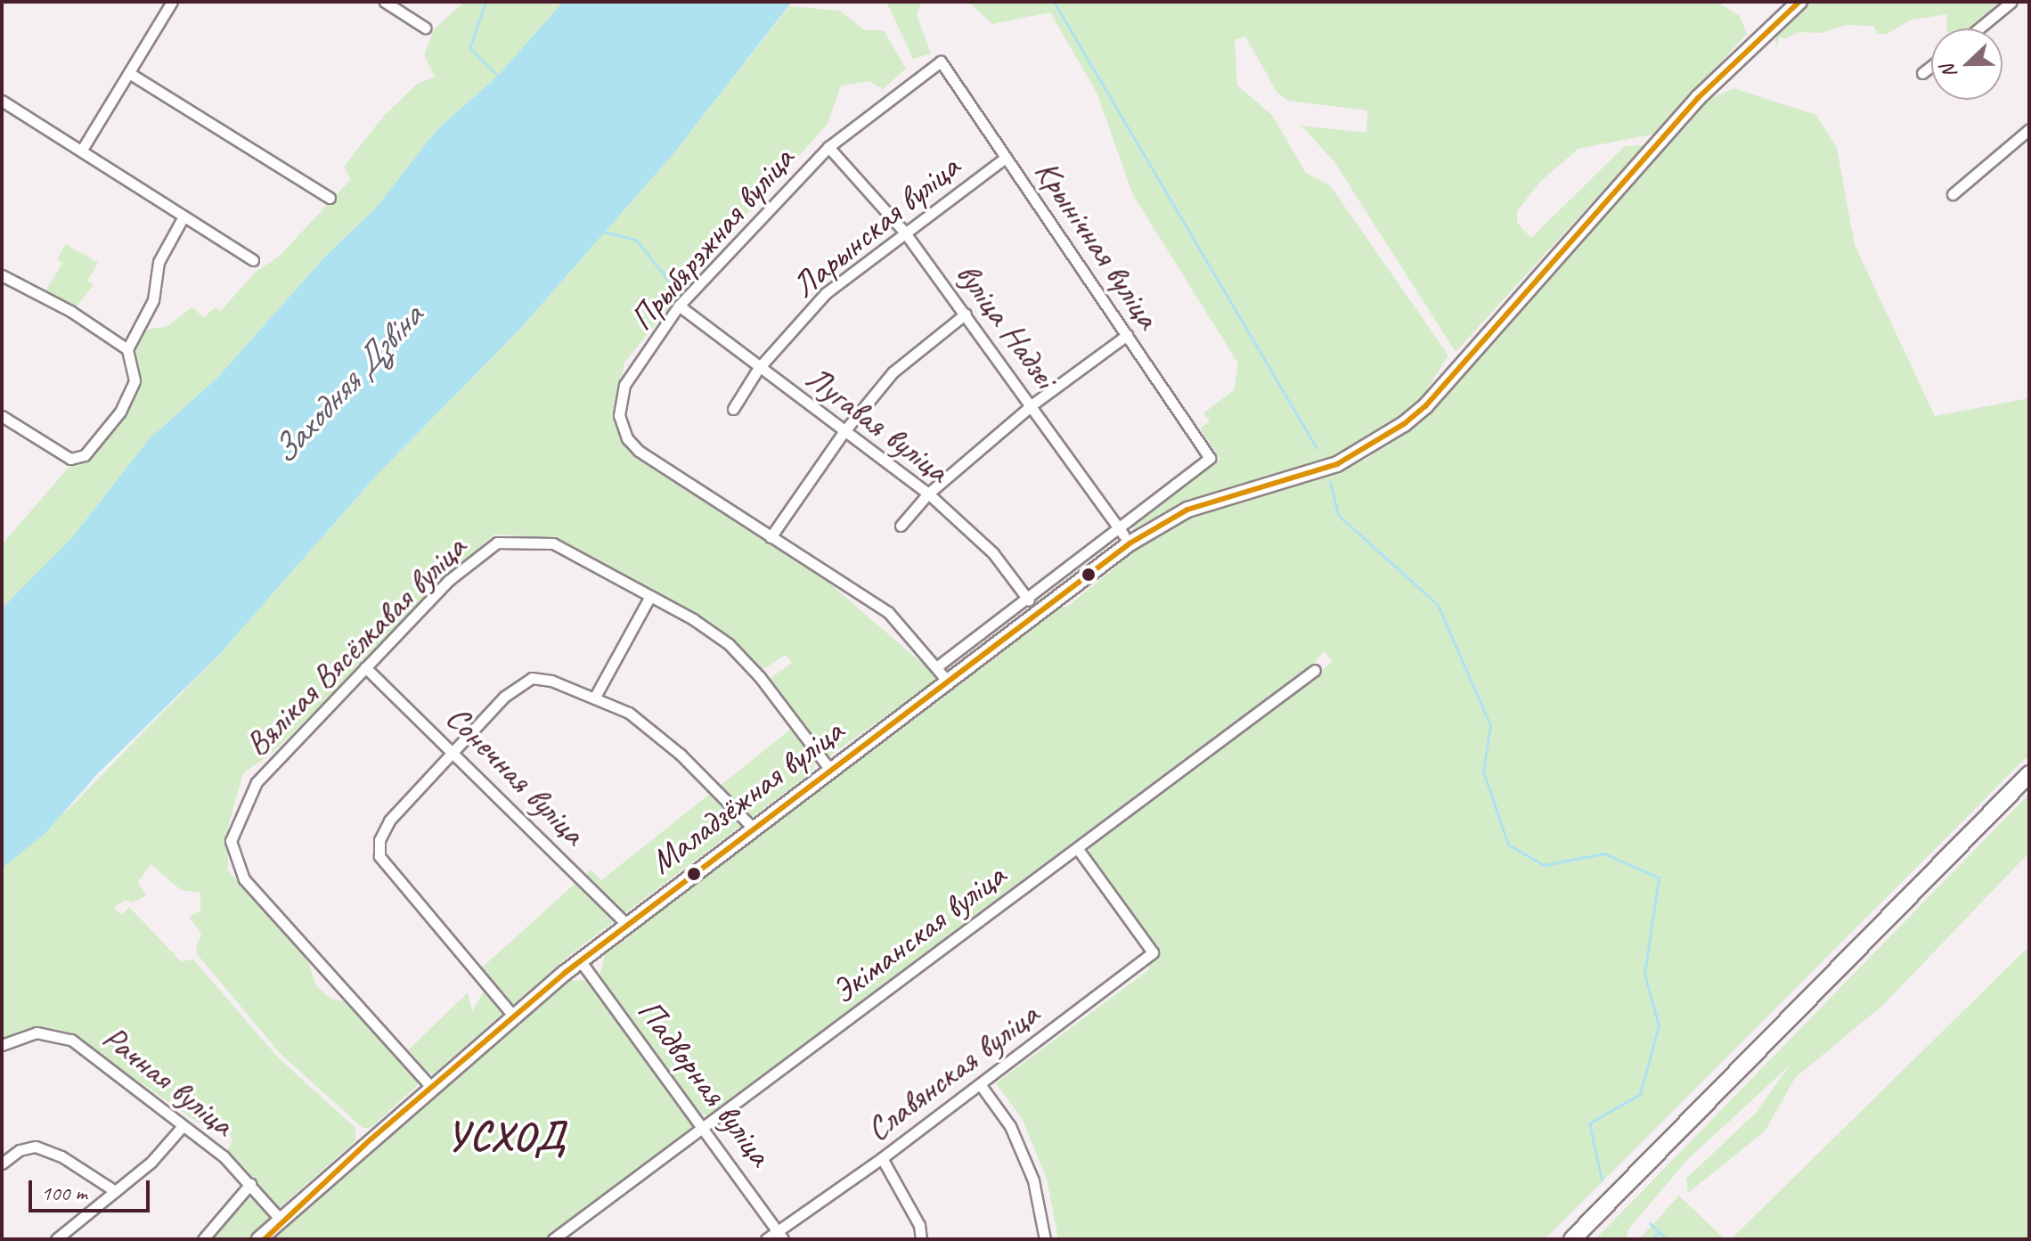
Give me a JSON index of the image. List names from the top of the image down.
{
  "streets": {
    "main road": ["Маладзёжная вуліца"],
    "street": [
      "Ларынская вуліца",
      "Прыбярэжная вуліца",
      "Крынічная вуліца",
      "вуліца Надзеі",
      "Лугавая вуліца",
      "Вялікая Вясёлкавая вуліца",
      "Сонечная вуліца",
      "Экіманская вуліца",
      "Славянская вуліца",
      "Рачная вуліца",
      "Падворная вуліца"
    ]
  },
  "crossings": [
    ["Ларынская вуліца", "Крынічная вуліца"],
    ["Ларынская вуліца", "вуліца Надзеі"],
    ["Ларынская вуліца", "Лугавая вуліца"],
    ["Прыбярэжная вуліца", "Крынічная вуліца"],
    ["Прыбярэжная вуліца", "вуліца Надзеі"],
    ["Прыбярэжная вуліца", "Лугавая вуліца"],
    ["Прыбярэжная вуліца", "Маладзёжная вуліца"],
    ["Крынічная вуліца", "вуліца Надзеі"],
    ["вуліца Надзеі", "Маладзёжная вуліца"],
    ["Вялікая Вясёлкавая вуліца", "Сонечная вуліца"],
    ["Вялікая Вясёлкавая вуліца", "Маладзёжная вуліца"],
    ["Сонечная вуліца", "Маладзёжная вуліца"],
    ["Маладзёжная вуліца", "Рачная вуліца"],
    ["Маладзёжная вуліца", "Падворная вуліца"],
    ["Экіманская вуліца", "Славянская вуліца"],
    ["Экіманская вуліца", "Падворная вуліца"],
    ["Славянская вуліца", "Падворная вуліца"]
  ],
  "districts": ["УСХОД"],
  "water": ["Заходняя Дзвіна"],
  "scale_bar": "100 m",
  "north": "left"
}
